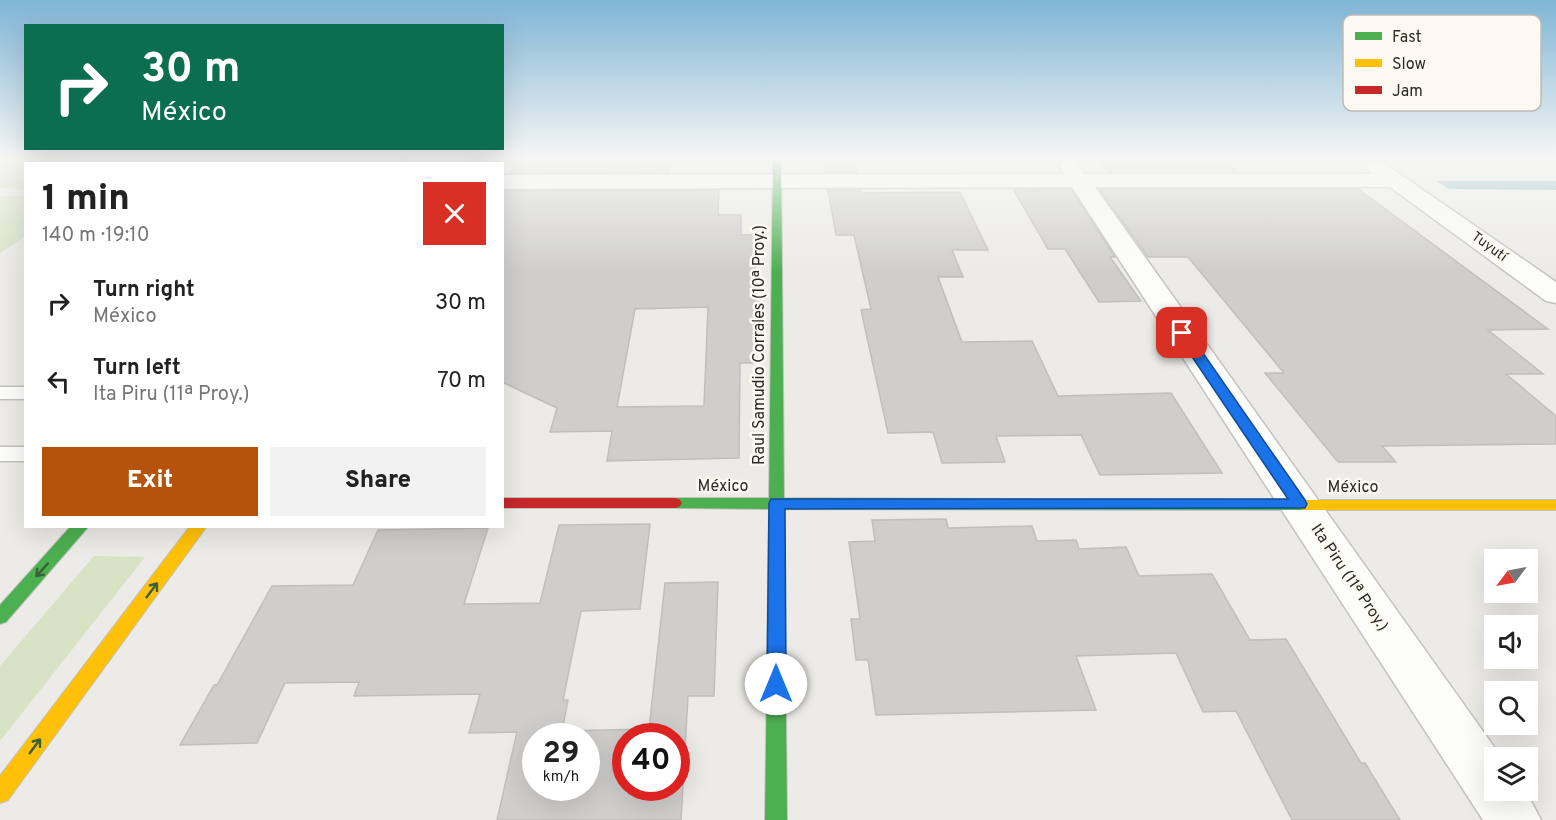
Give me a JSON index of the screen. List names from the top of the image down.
{
  "streets": {
    "street": [
      "Tuyutí",
      "Raul Samudio Corrales (10ª Proy.)",
      "México",
      "Ita Piru (11ª Proy.)"
    ]
  },
  "crossings": [
    ["Raul Samudio Corrales (10ª Proy.)", "México"],
    ["México", "Ita Piru (11ª Proy.)"]
  ],
  "legend": ["Fast", "Slow", "Jam"],
  "north": "bottom left",
  "page": {
    "turn": ["30 m", "México"],
    "heading": ["1 min", "140 m · 19:10"],
    "list": [
      {
        "name": "Turn right",
        "note": "México",
        "value": "30 m"
      },
      {
        "name": "Turn left",
        "note": "Ita Piru (11ª Proy.)",
        "value": "70 m"
      }
    ],
    "buttons": ["Exit", "Share"],
    "speed": "29 km/h",
    "limit": "40"
  }
}
